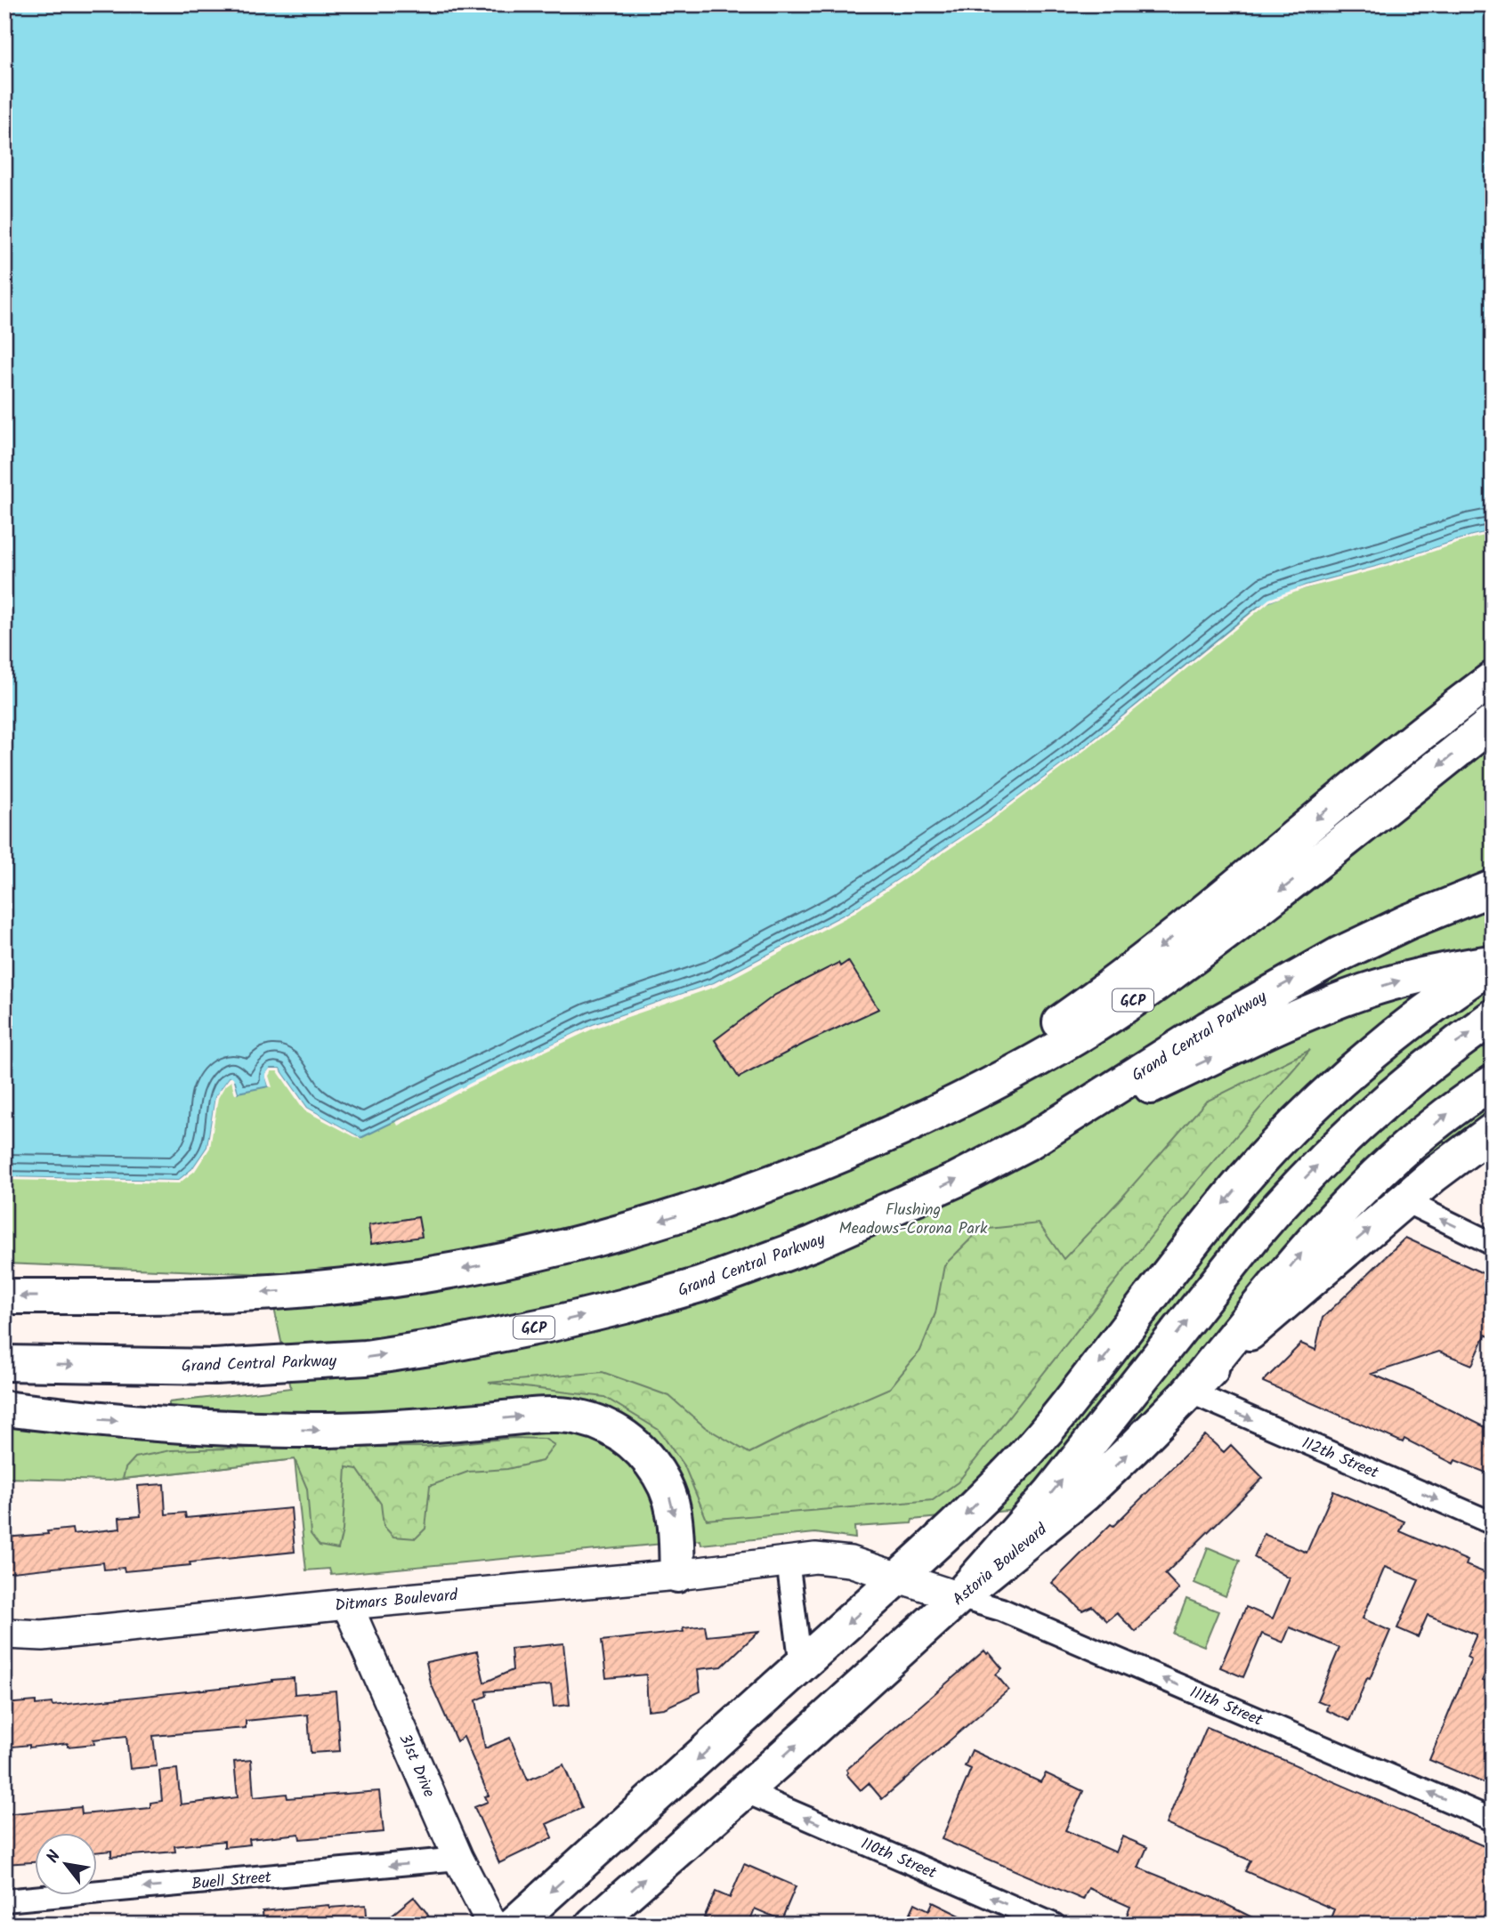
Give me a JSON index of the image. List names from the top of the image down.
{
  "streets": {
    "main road": ["GCP", "Grand Central Parkway", "Astoria Boulevard"],
    "street": [
      "112th Street",
      "Ditmars Boulevard",
      "111th Street",
      "31st Drive",
      "110th Street",
      "Buell Street"
    ]
  },
  "crossings": [
    ["112th Street", "Astoria Boulevard"],
    ["Astoria Boulevard", "Ditmars Boulevard"],
    ["Astoria Boulevard", "111th Street"],
    ["Astoria Boulevard", "110th Street"],
    ["Ditmars Boulevard", "111th Street"],
    ["Ditmars Boulevard", "31st Drive"],
    ["31st Drive", "Buell Street"]
  ],
  "one_way": [
    "112th Street",
    "111th Street",
    "110th Street",
    "Buell Street"
  ],
  "parks": ["Flushing Meadows-Corona Park"],
  "north": "top left"
}
